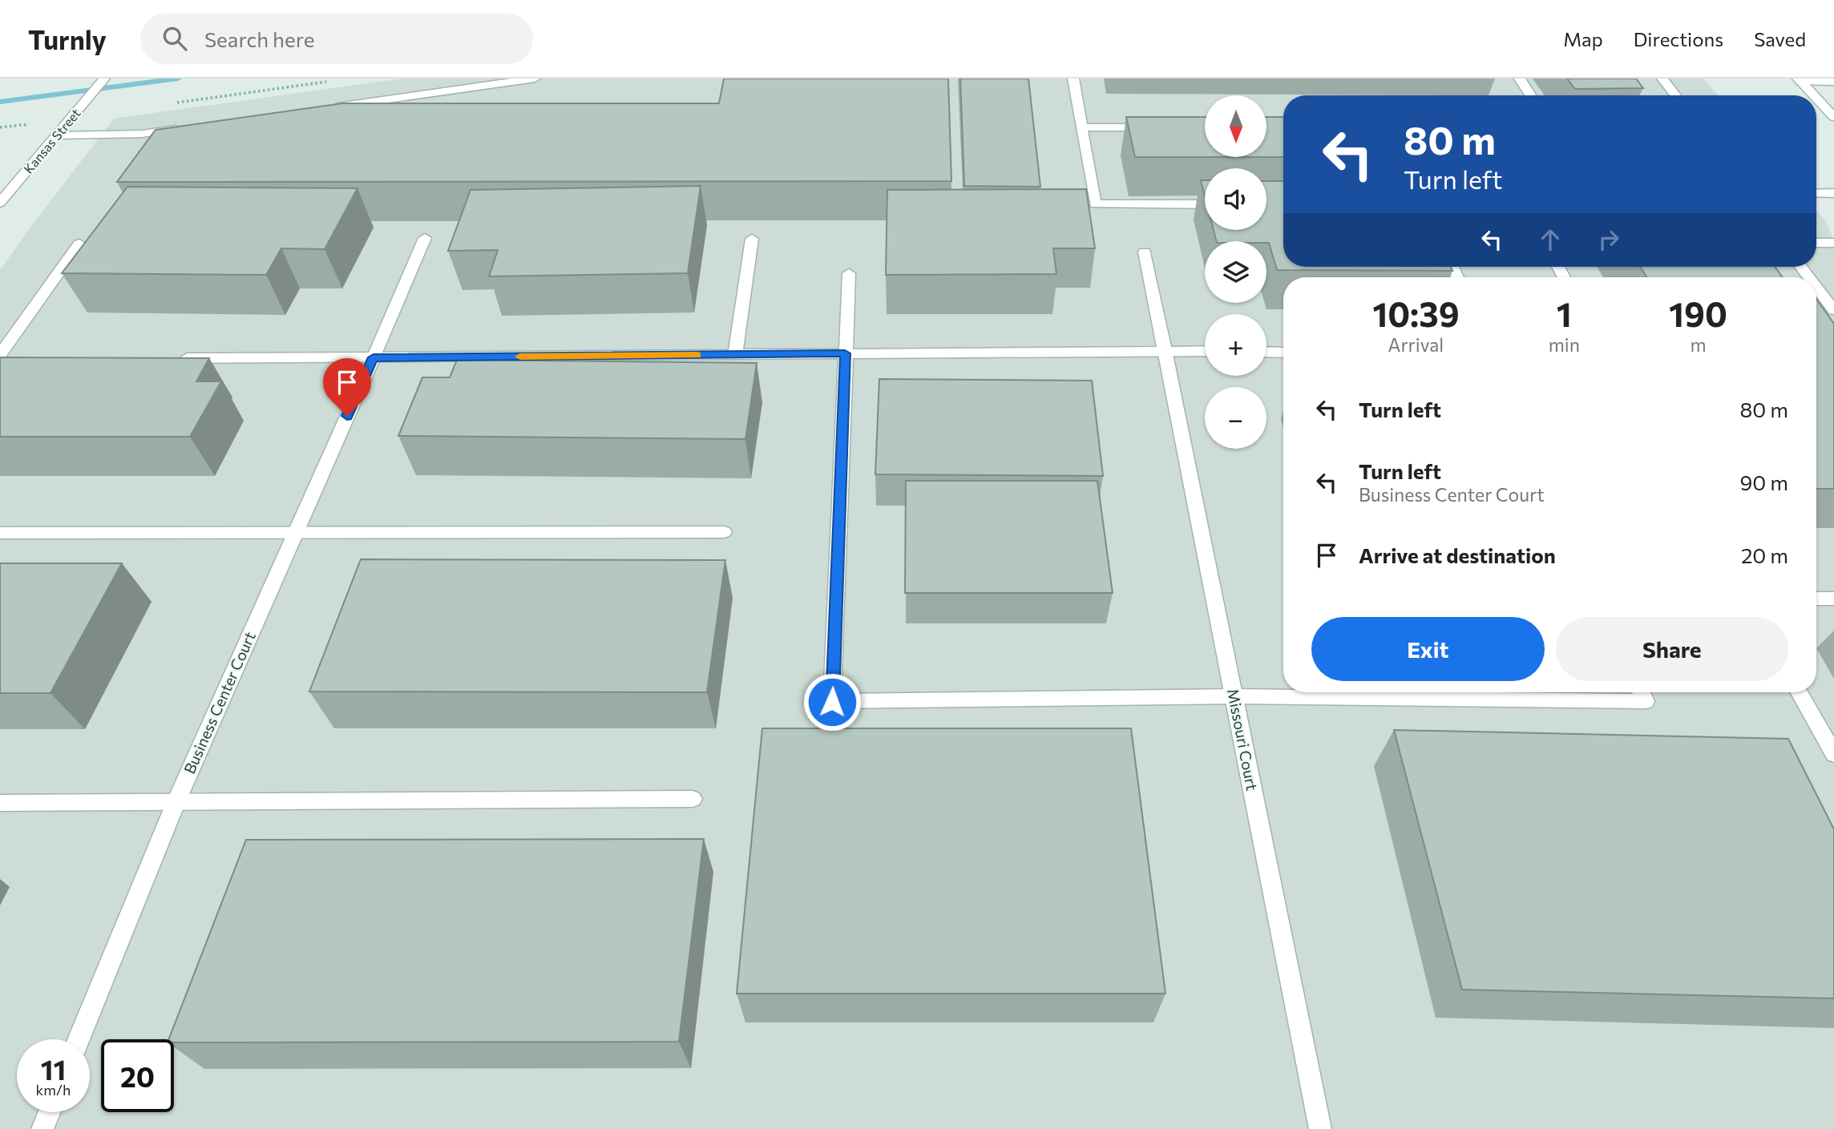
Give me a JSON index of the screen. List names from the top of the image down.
{
  "streets": {
    "street": ["Kansas Street", "Business Center Court", "Missouri Court"]
  },
  "north": "bottom",
  "page": {
    "header": "Turnly",
    "search": "Search here",
    "nav": ["Map", "Directions", "Saved"],
    "map_buttons": ["+", "−"],
    "turn": ["80 m", "Turn left"],
    "eta": [
      "10:39",
      "Arrival",
      "1",
      "min",
      "190",
      "m"
    ],
    "list": [
      {
        "name": "Turn left",
        "value": "80 m"
      },
      {
        "name": "Turn left",
        "note": "Business Center Court",
        "value": "90 m"
      },
      {
        "name": "Arrive at destination",
        "value": "20 m"
      }
    ],
    "buttons": ["Exit", "Share"],
    "speed": "11 km/h",
    "limit": "20"
  }
}
